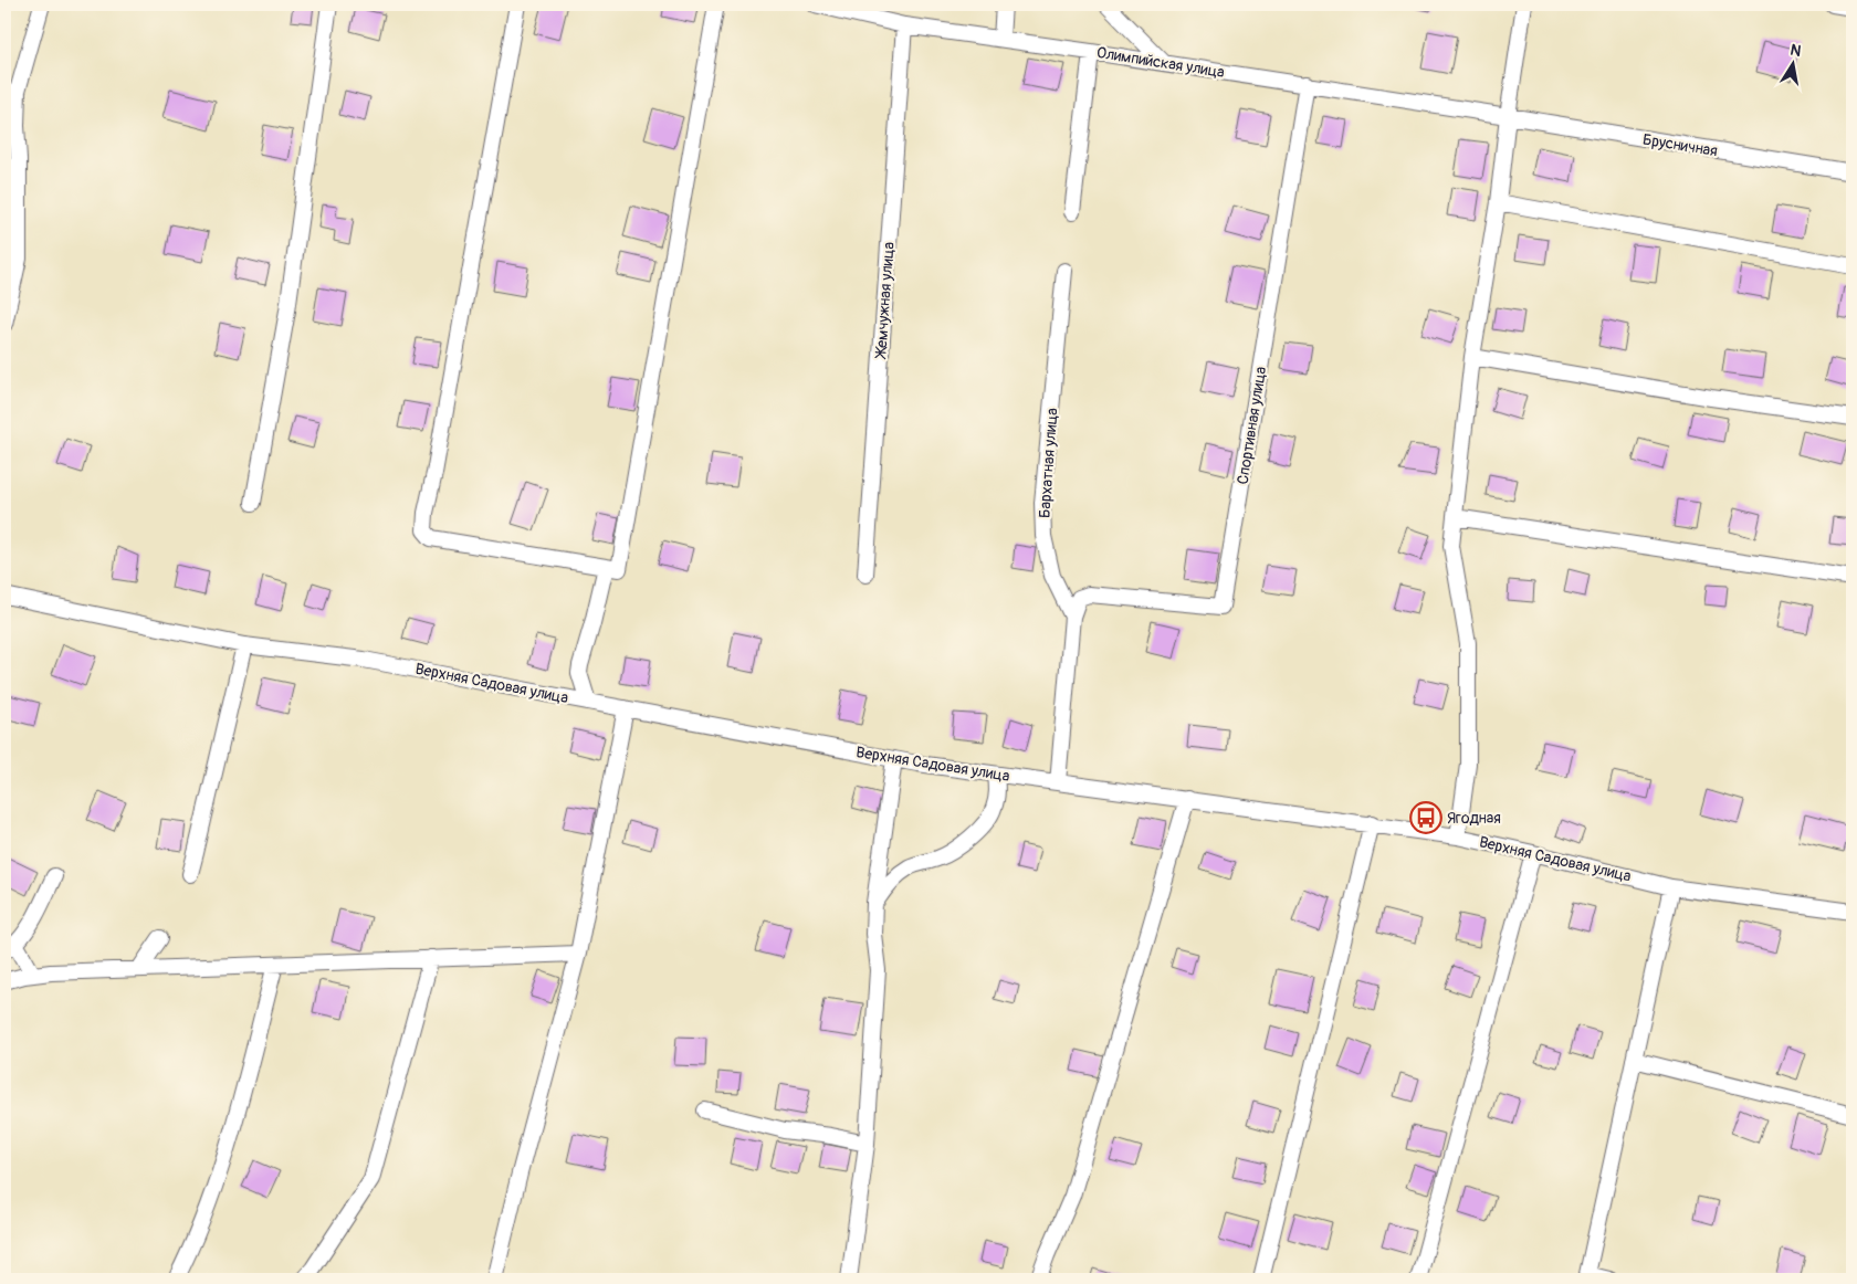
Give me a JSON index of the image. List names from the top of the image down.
{
  "streets": {
    "street": [
      "Олимпийская улица",
      "Брусничная",
      "Жемчужная улица",
      "Спортивная улица",
      "Бархатная улица",
      "Верхняя Садовая улица"
    ]
  },
  "crossings": [
    ["Олимпийская улица", "Брусничная"],
    ["Олимпийская улица", "Жемчужная улица"],
    ["Олимпийская улица", "Спортивная улица"],
    ["Спортивная улица", "Бархатная улица"]
  ],
  "places": {
    "bus stop": ["Ягодная"]
  },
  "north": "top"
}
